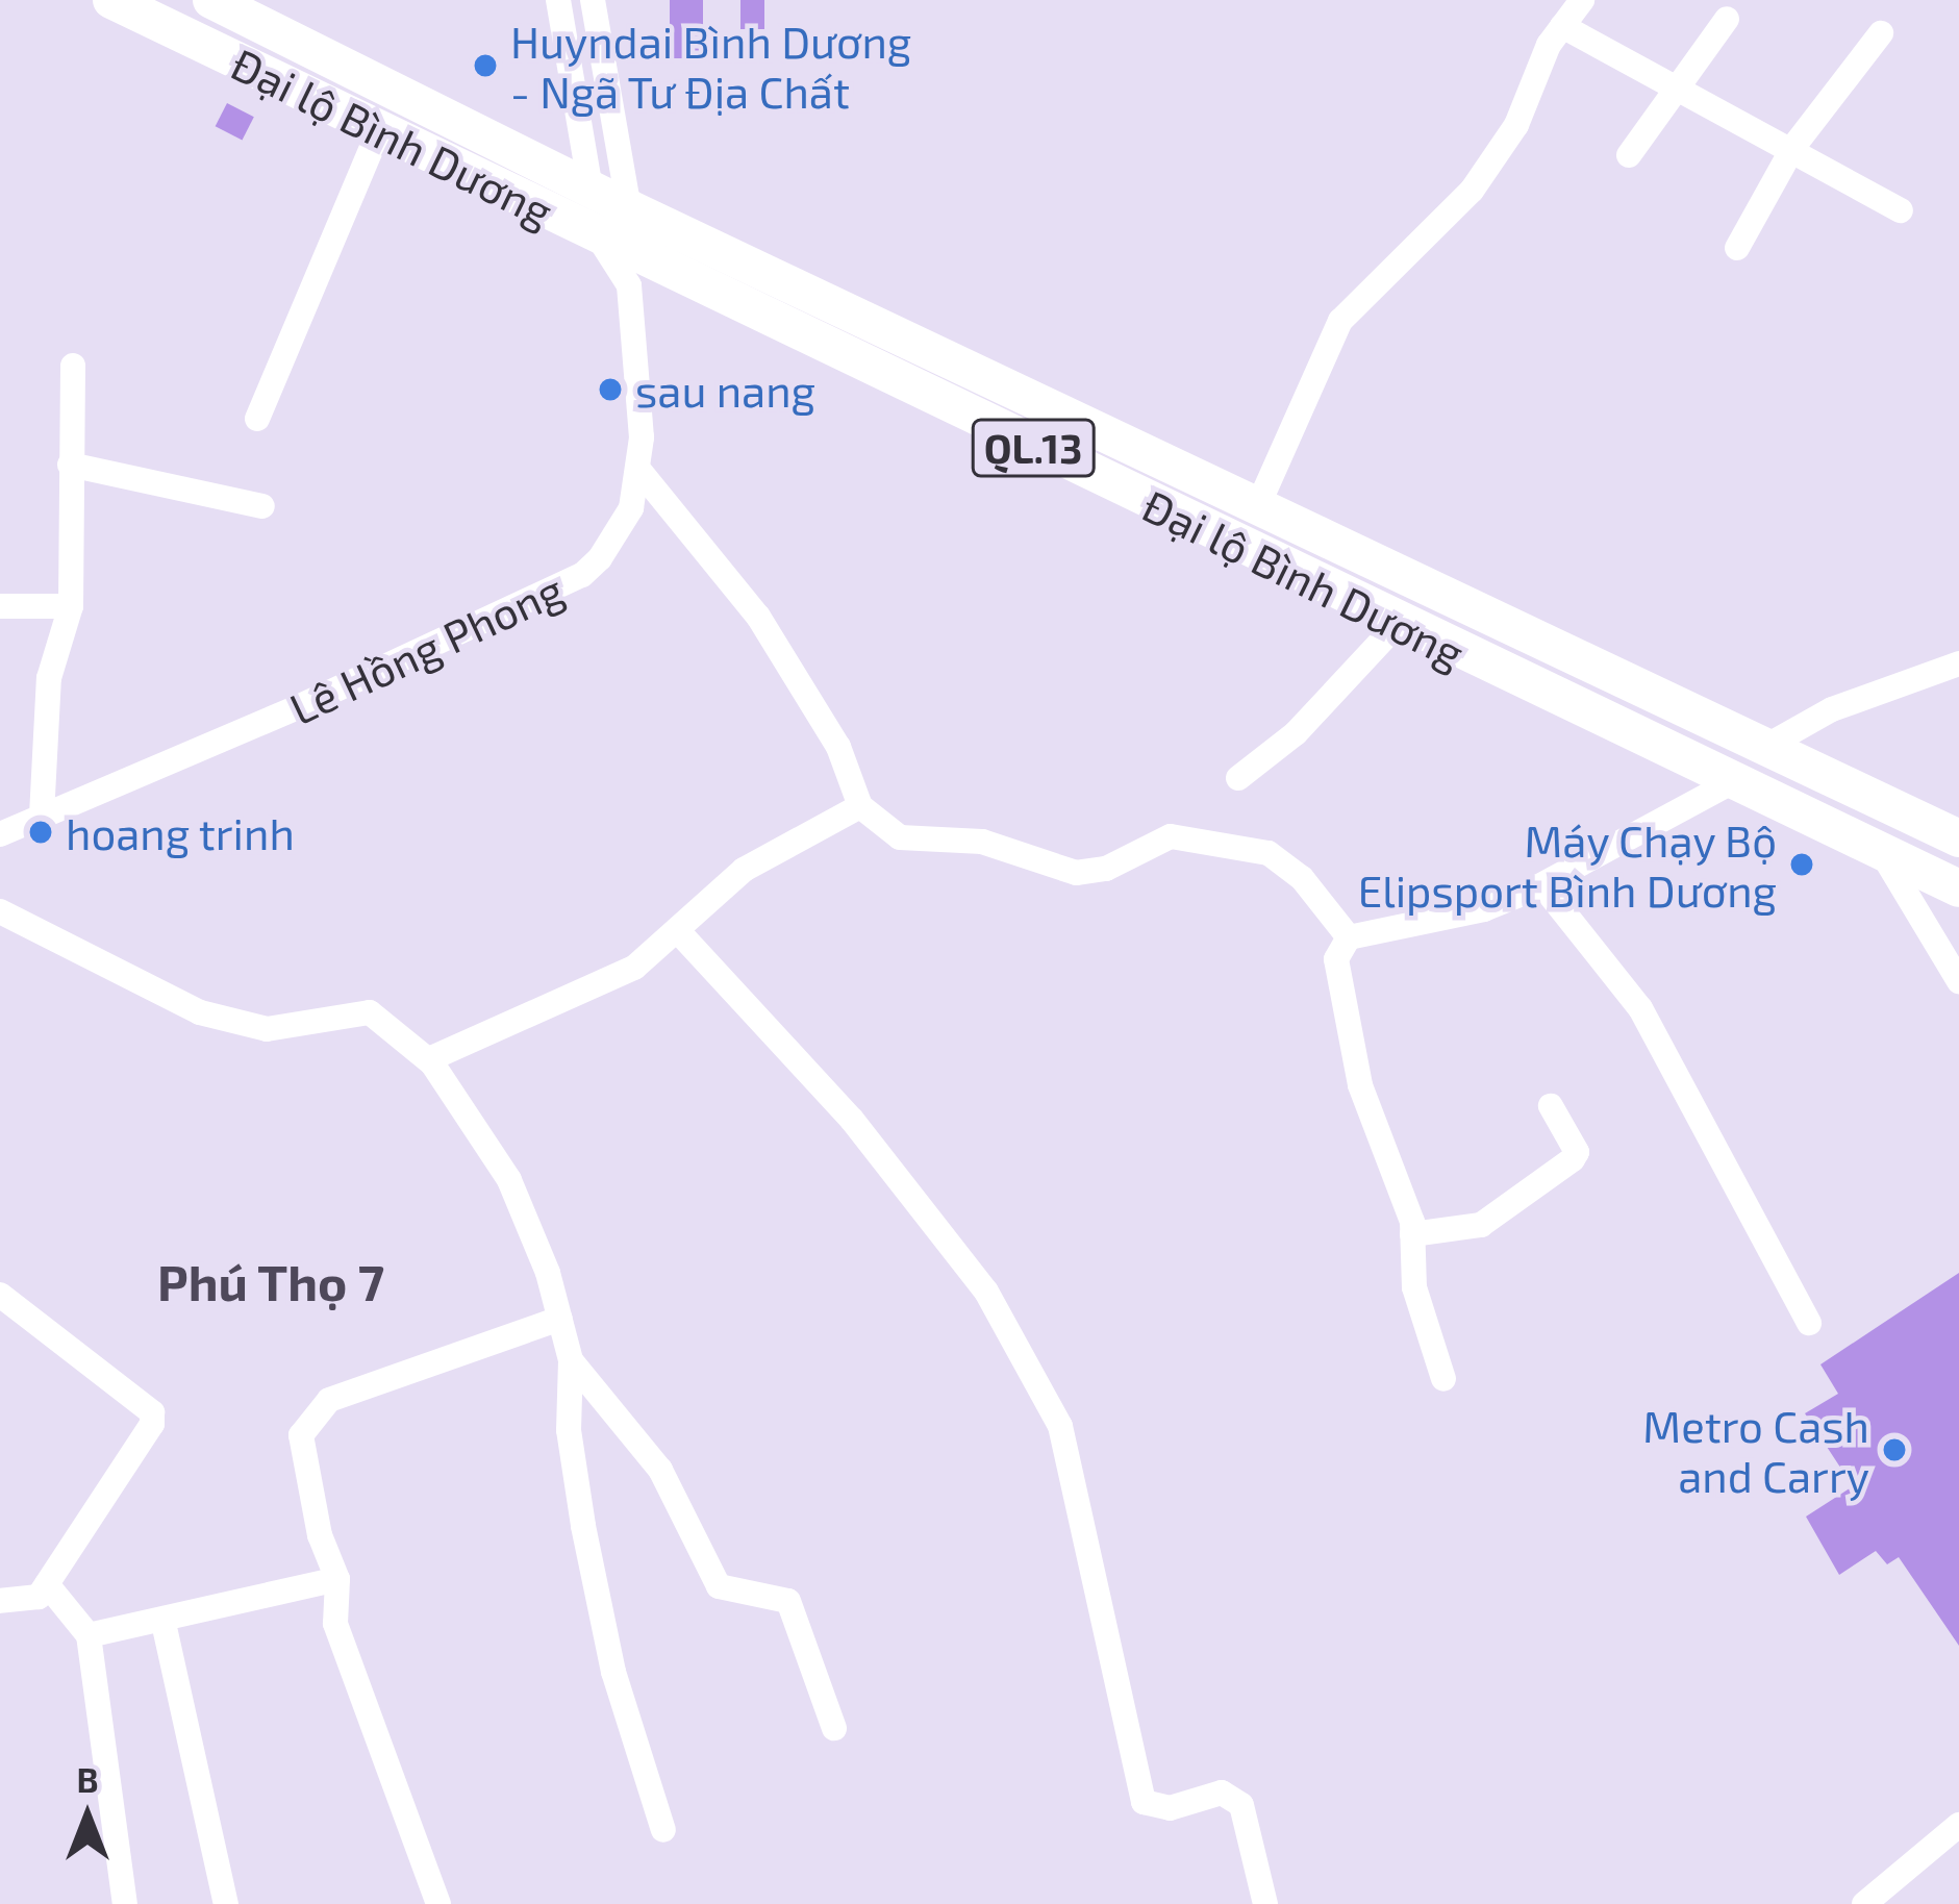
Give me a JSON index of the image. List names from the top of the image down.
{
  "streets": {
    "highway": ["Đại lộ Bình Dương", "QL.13"],
    "street": ["Lê Hồng Phong"]
  },
  "crossings": [
    ["Đại lộ Bình Dương", "Lê Hồng Phong"]
  ],
  "districts": ["Phú Thọ 7"],
  "places": [
    "Huyndai Bình Dương - Ngã Tư Địa Chất",
    "sau nang",
    "hoang trinh",
    "Máy Chạy Bộ Elipsport Bình Dương",
    "Metro Cash and Carry"
  ],
  "north": "top"
}
